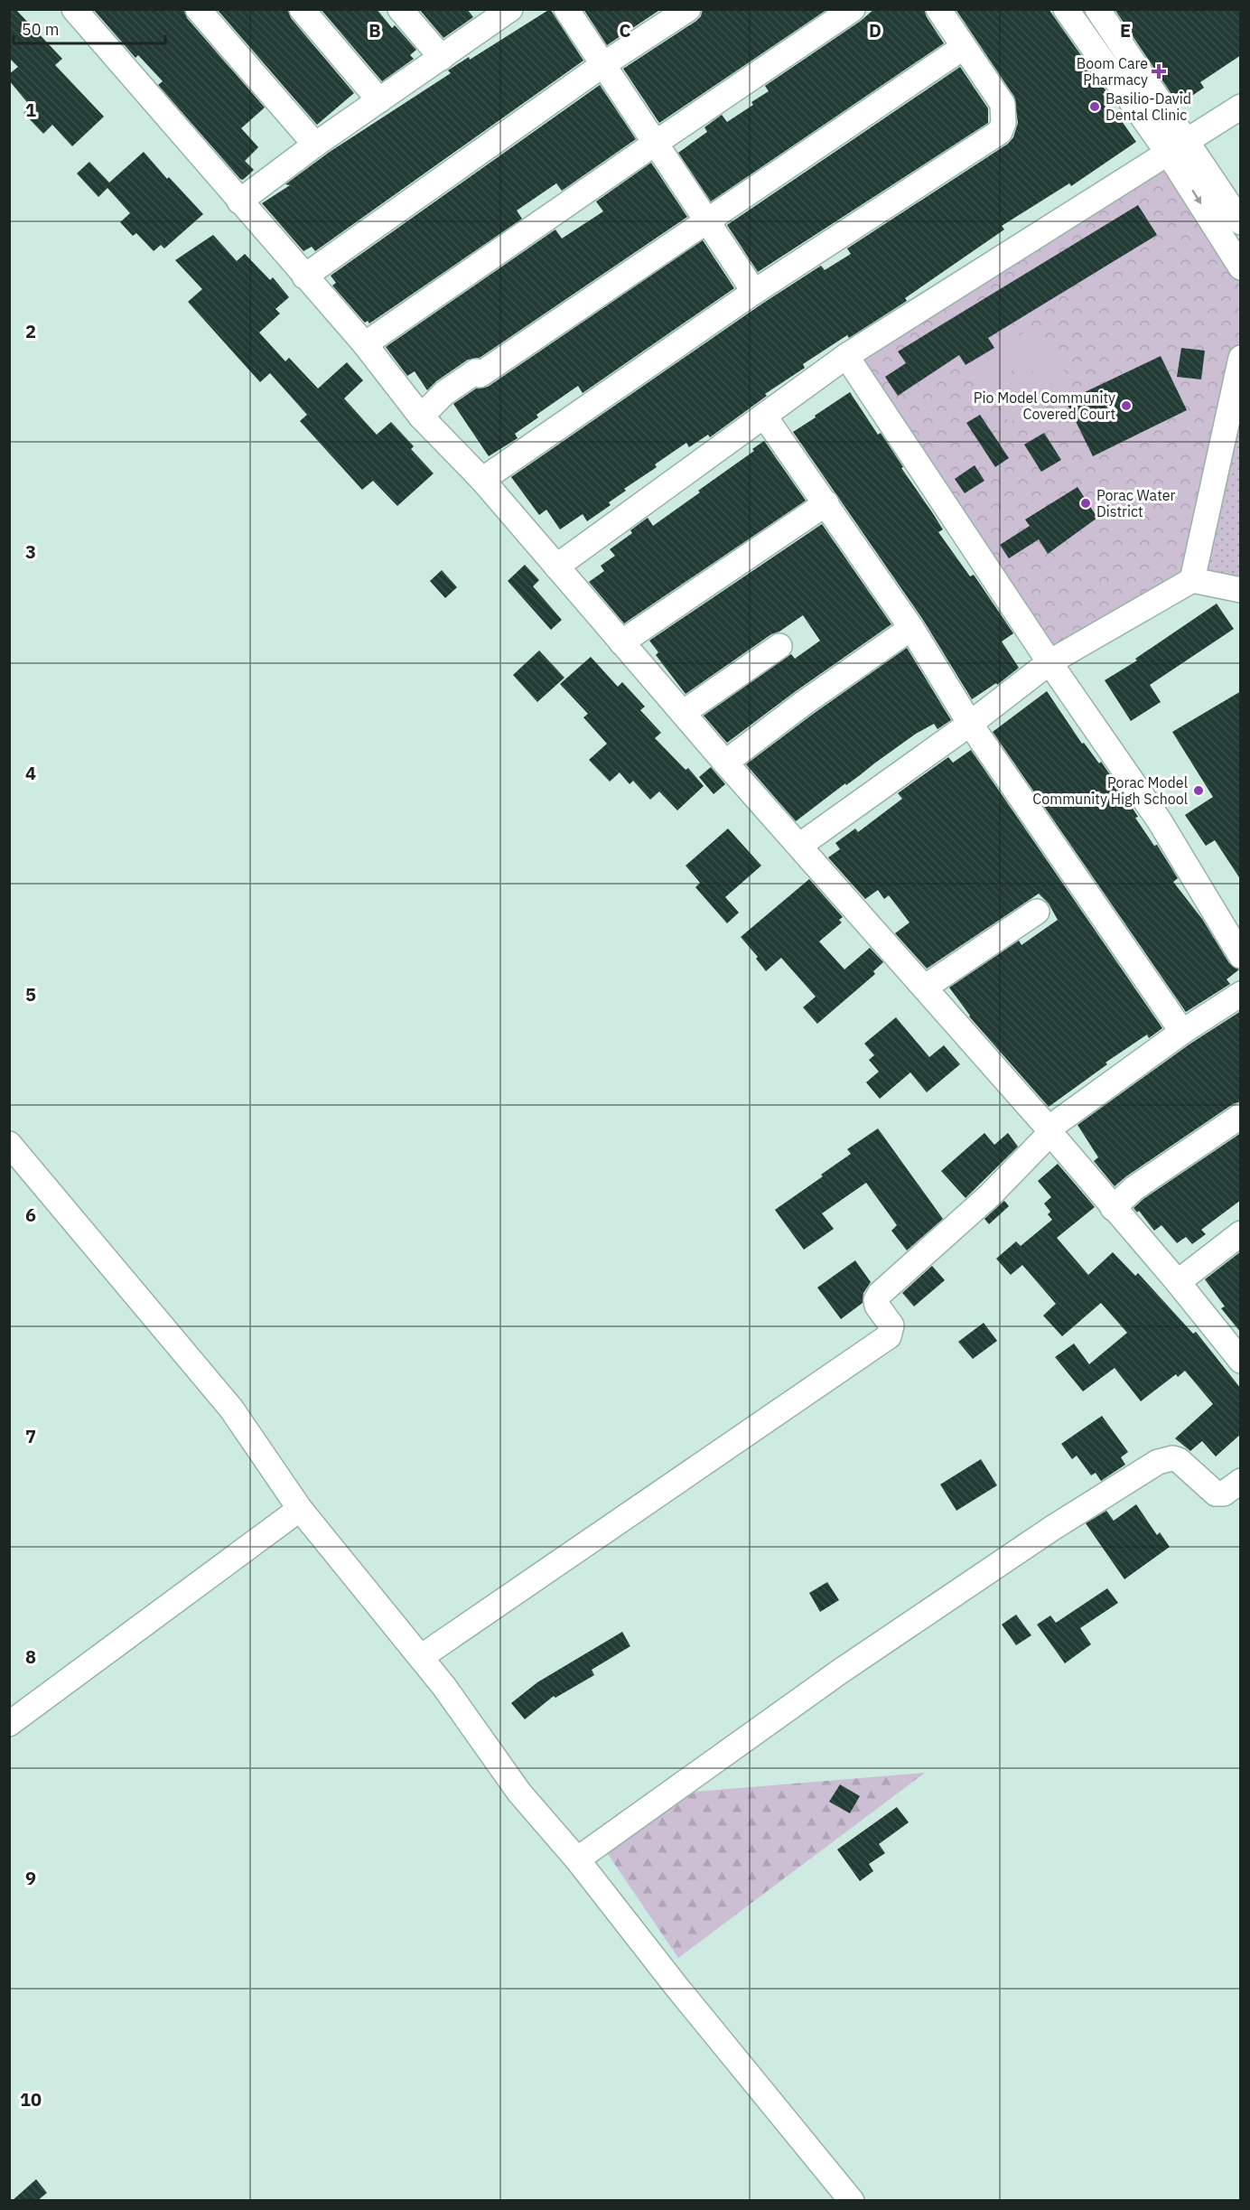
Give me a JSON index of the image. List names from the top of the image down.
{
  "places": {
    "health": ["Boom Care Pharmacy"],
    "other": [
      "Basilio-David Dental Clinic",
      "Pio Model Community Covered Court",
      "Porac Water District",
      "Porac Model Community High School"
    ]
  },
  "scale_bar": "50 m",
  "grid": {
    "columns": [
      "B",
      "C",
      "D",
      "E"
    ],
    "rows": [
      "1",
      "2",
      "3",
      "4",
      "5",
      "6",
      "7",
      "8",
      "9",
      "10"
    ]
  }
}
